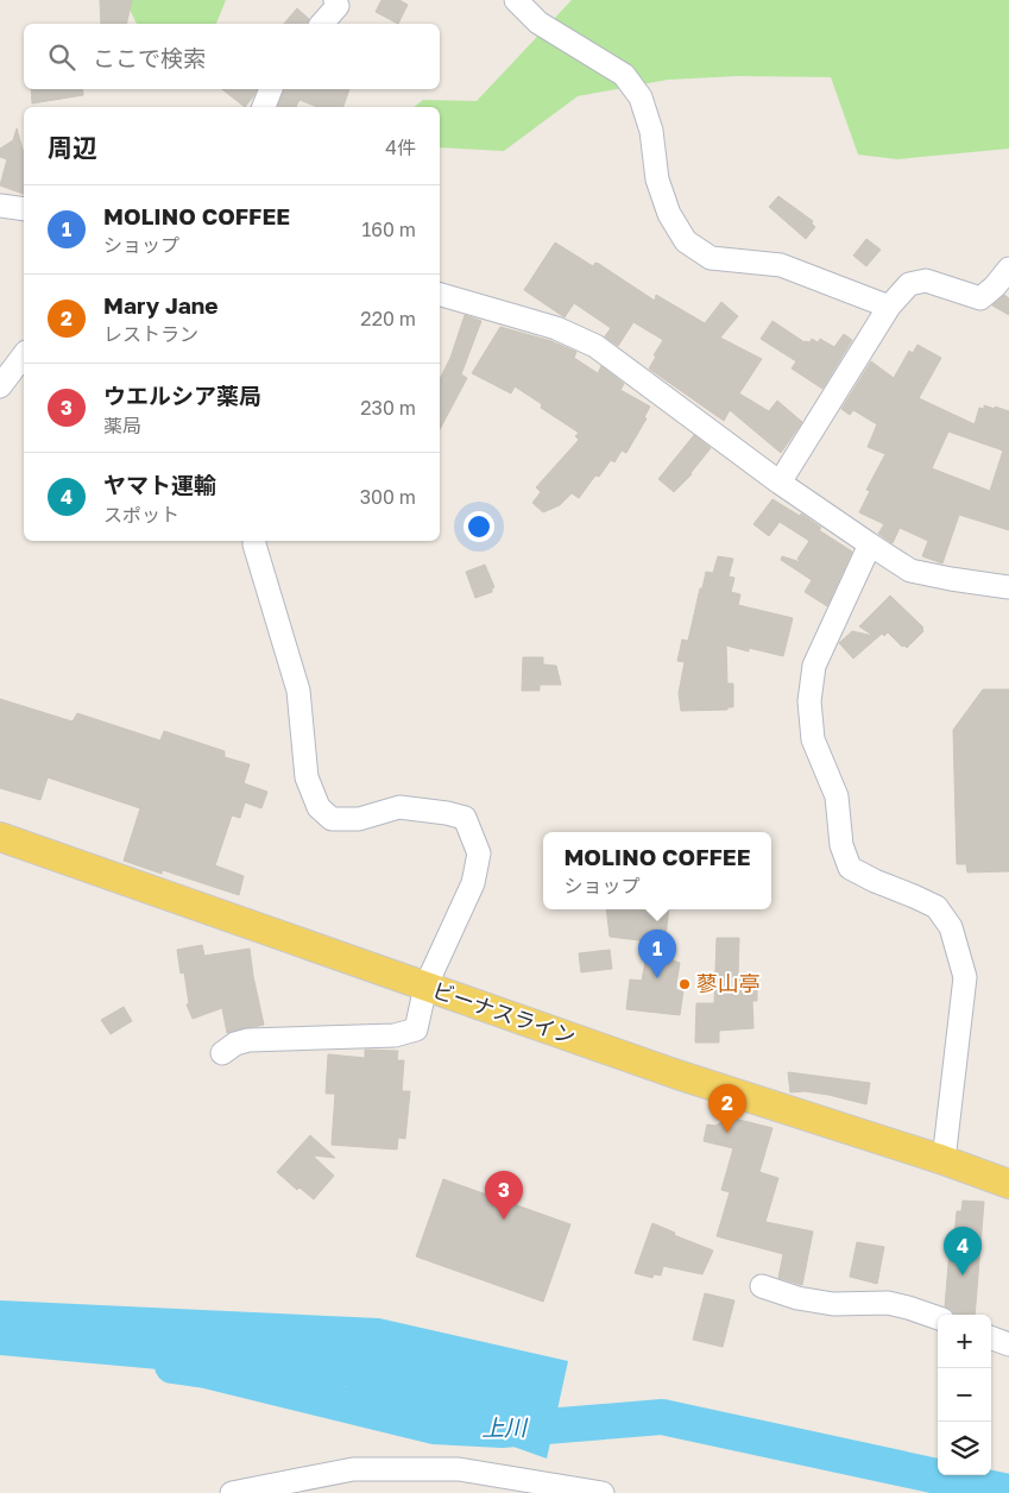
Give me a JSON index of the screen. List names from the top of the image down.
{
  "streets": {
    "main road": ["ビーナスライン"]
  },
  "water": ["上川"],
  "places": ["蓼山亭"],
  "page": {
    "search": "ここで検索",
    "heading": ["周辺", "4件"],
    "list": [
      {
        "mark": "1",
        "name": "MOLINO COFFEE",
        "note": "ショップ",
        "value": "160 m"
      },
      {
        "mark": "2",
        "name": "Mary Jane",
        "note": "レストラン",
        "value": "220 m"
      },
      {
        "mark": "3",
        "name": "ウエルシア薬局",
        "note": "薬局",
        "value": "230 m"
      },
      {
        "mark": "4",
        "name": "ヤマト運輸",
        "note": "スポット",
        "value": "300 m"
      }
    ],
    "popup": ["MOLINO COFFEE", "ショップ"],
    "pins": [
      "1",
      "2",
      "3",
      "4"
    ],
    "map_buttons": ["+", "−"]
  }
}
